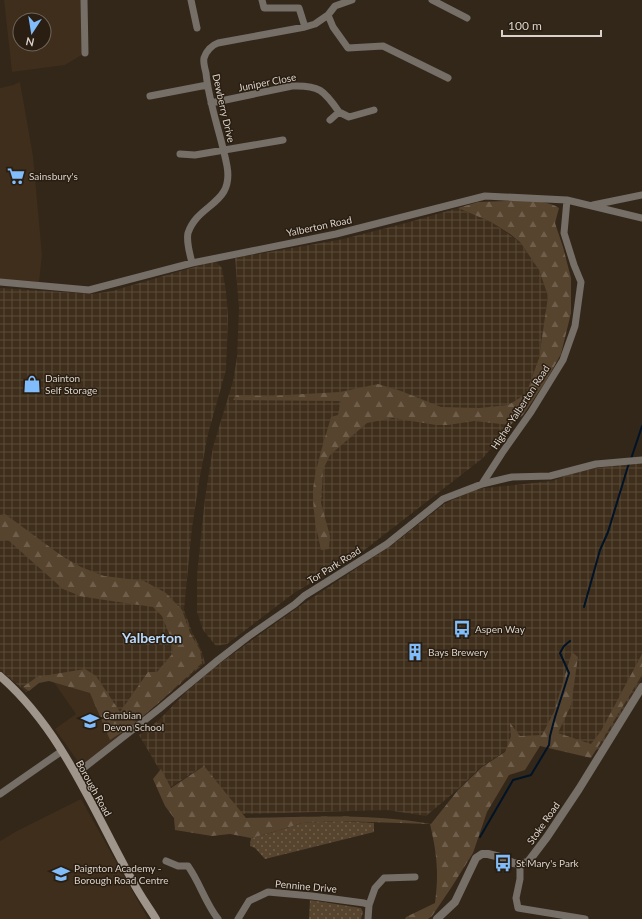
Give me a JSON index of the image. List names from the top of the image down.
{
  "streets": {
    "main road": ["Borough Road"],
    "street": [
      "Juniper Close",
      "Dewberry Drive",
      "Yalberton Road",
      "Higher Yalberton Road",
      "Tor Park Road",
      "Stoke Road",
      "Pennine Drive"
    ]
  },
  "crossings": [
    ["Juniper Close", "Dewberry Drive"],
    ["Dewberry Drive", "Yalberton Road"],
    ["Yalberton Road", "Higher Yalberton Road"],
    ["Higher Yalberton Road", "Tor Park Road"],
    ["Tor Park Road", "Borough Road"]
  ],
  "districts": ["Yalberton"],
  "places": {
    "supermarket": ["Sainsbury's"],
    "shop": ["Dainton Self Storage"],
    "bus stop": ["Aspen Way", "St Mary's Park"],
    "building": ["Bays Brewery"],
    "school or university": ["Cambian Devon School", "Paignton Academy - Borough Road Centre"]
  },
  "scale_bar": "100 m",
  "north": "bottom"
}
